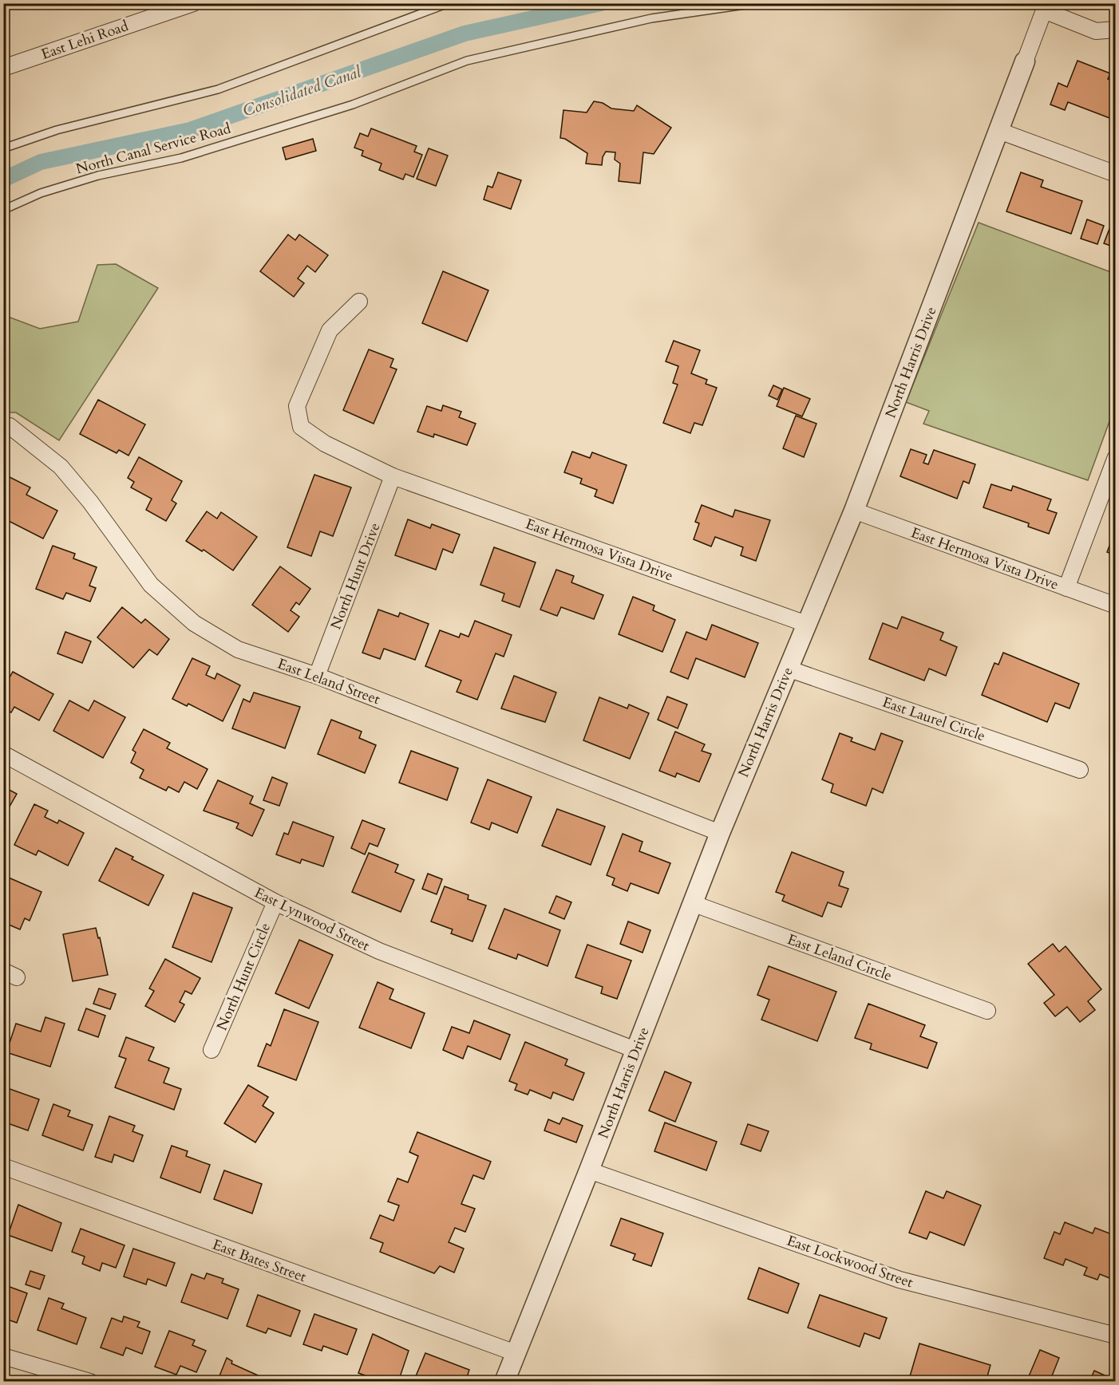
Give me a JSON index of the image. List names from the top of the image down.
{
  "streets": {
    "street": [
      "East Lehi Road",
      "North Harris Drive",
      "East Hermosa Vista Drive",
      "North Hunt Drive",
      "East Leland Street",
      "East Laurel Circle",
      "East Lynwood Street",
      "East Leland Circle",
      "North Hunt Circle",
      "East Bates Street",
      "East Lockwood Street"
    ],
    "lane": ["North Canal Service Road"]
  },
  "crossings": [
    ["North Harris Drive", "East Hermosa Vista Drive"],
    ["North Harris Drive", "East Leland Street"],
    ["North Harris Drive", "East Laurel Circle"],
    ["North Harris Drive", "East Lynwood Street"],
    ["North Harris Drive", "East Leland Circle"],
    ["North Harris Drive", "East Bates Street"],
    ["North Harris Drive", "East Lockwood Street"],
    ["East Hermosa Vista Drive", "North Hunt Drive"],
    ["North Hunt Drive", "East Leland Street"],
    ["East Lynwood Street", "North Hunt Circle"]
  ],
  "water": ["Consolidated Canal"]
}
